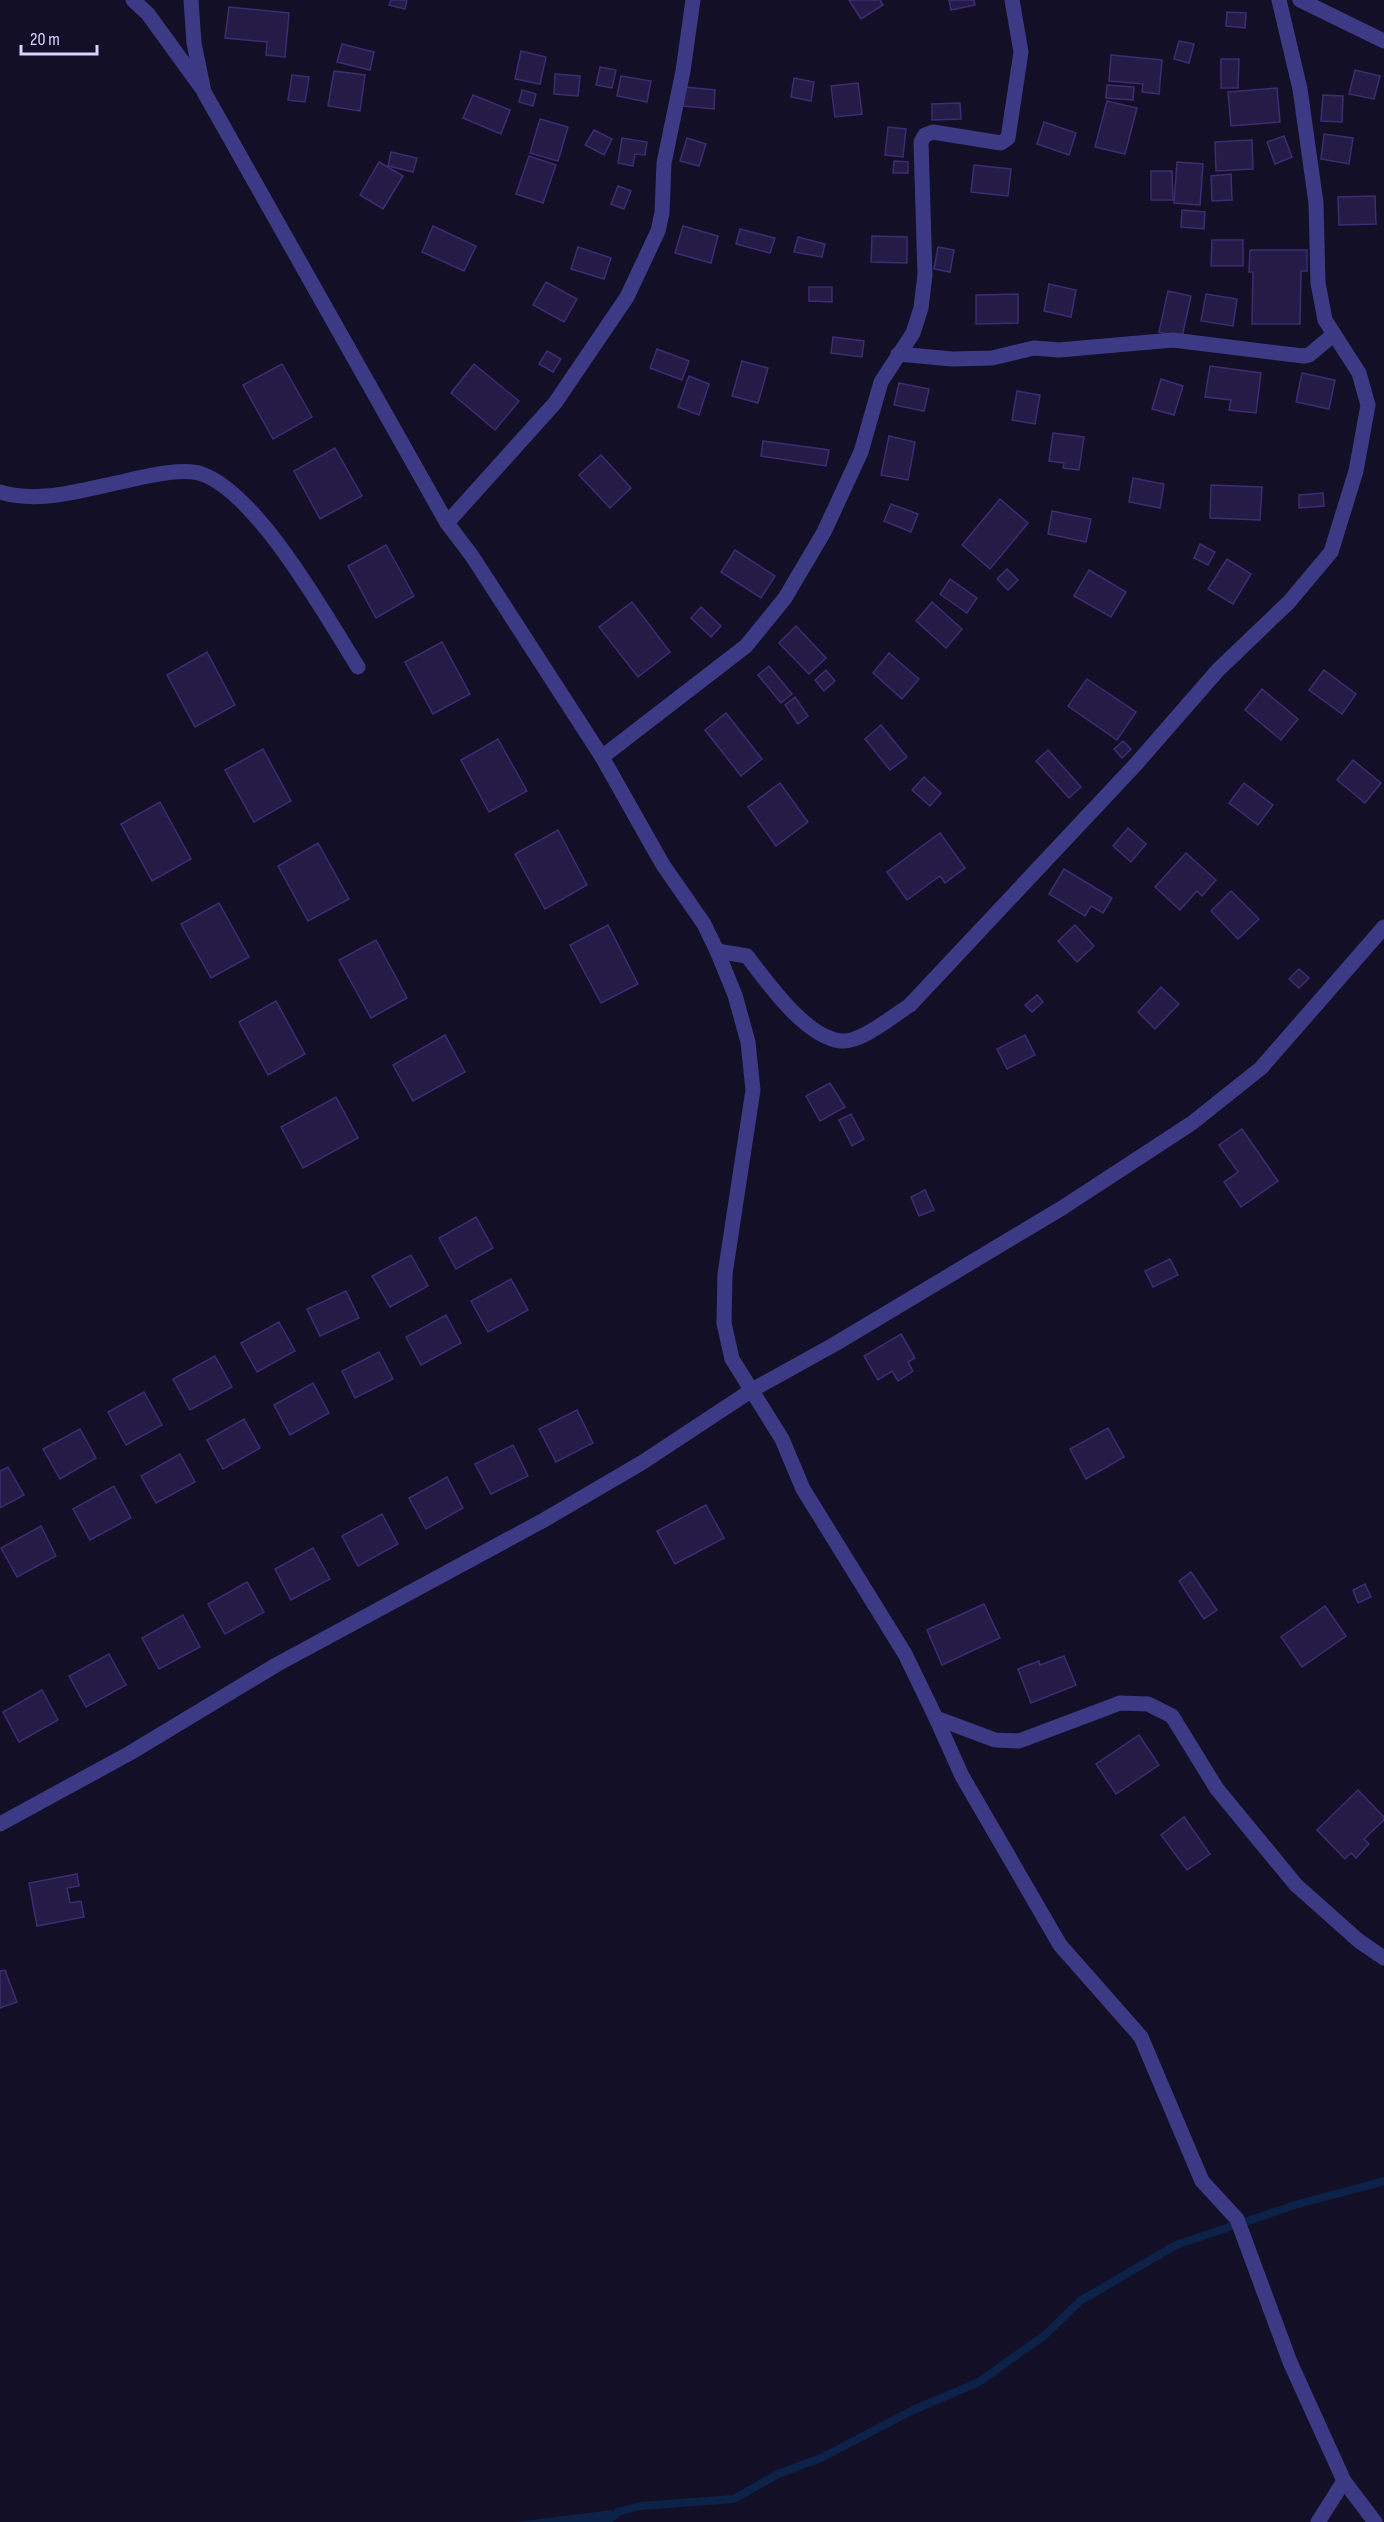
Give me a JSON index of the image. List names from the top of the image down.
{
  "scale_bar": "20 m"
}
